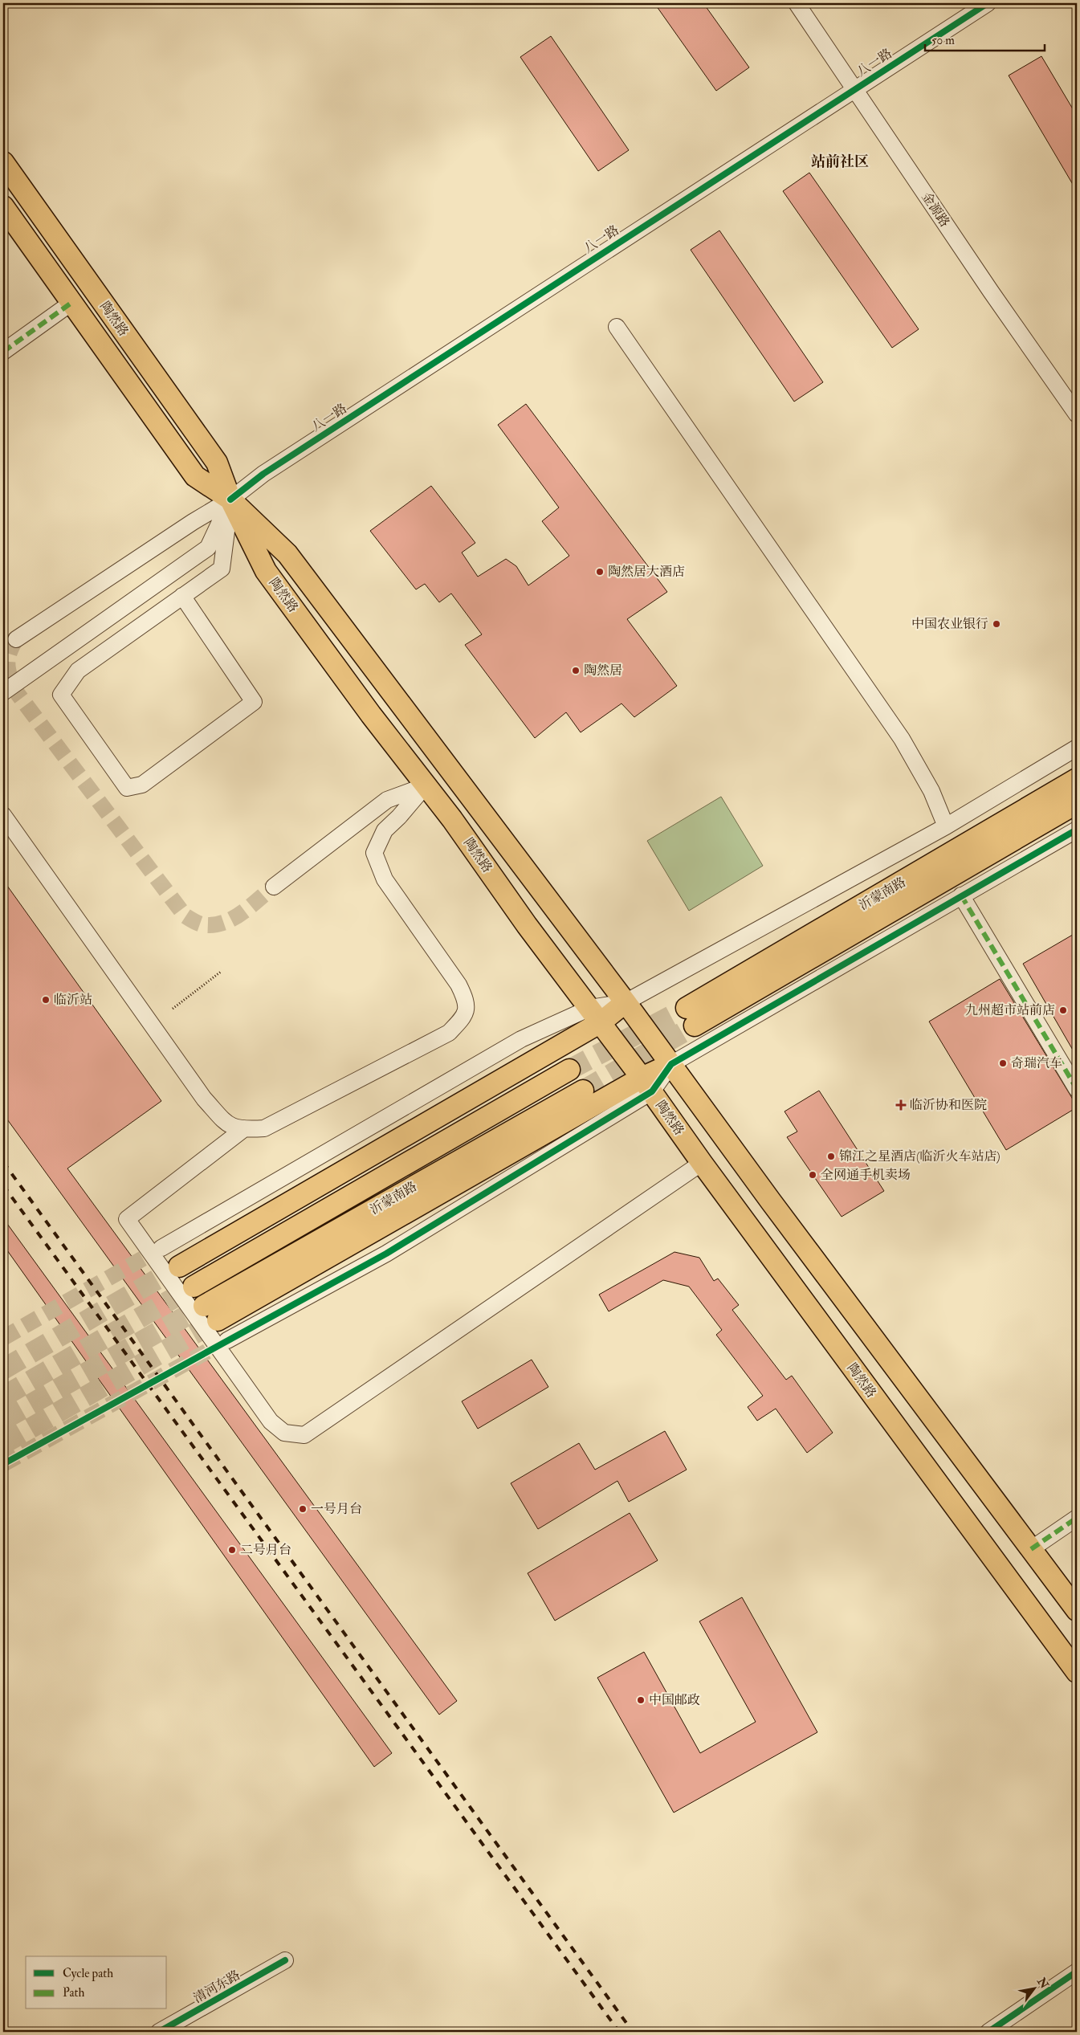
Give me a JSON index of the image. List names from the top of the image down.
{
  "streets": {
    "main road": ["陶然路", "沂蒙南路"],
    "street": ["八一路", "金源路", "清河东路"]
  },
  "crossings": [
    ["八一路", "金源路"],
    ["八一路", "陶然路"],
    ["陶然路", "沂蒙南路"]
  ],
  "districts": ["站前社区"],
  "places": {
    "other": [
      "陶然居大酒店",
      "中国农业银行",
      "陶然居",
      "临沂站",
      "九州超市站前店",
      "奇瑞汽车",
      "锦江之星酒店(临沂火车站店)",
      "全网通手机卖场",
      "一号月台",
      "二号月台",
      "中国邮政"
    ],
    "health": ["临沂协和医院"]
  },
  "legend": ["Cycle path", "Path"],
  "scale_bar": "50 m",
  "north": "top right"
}
